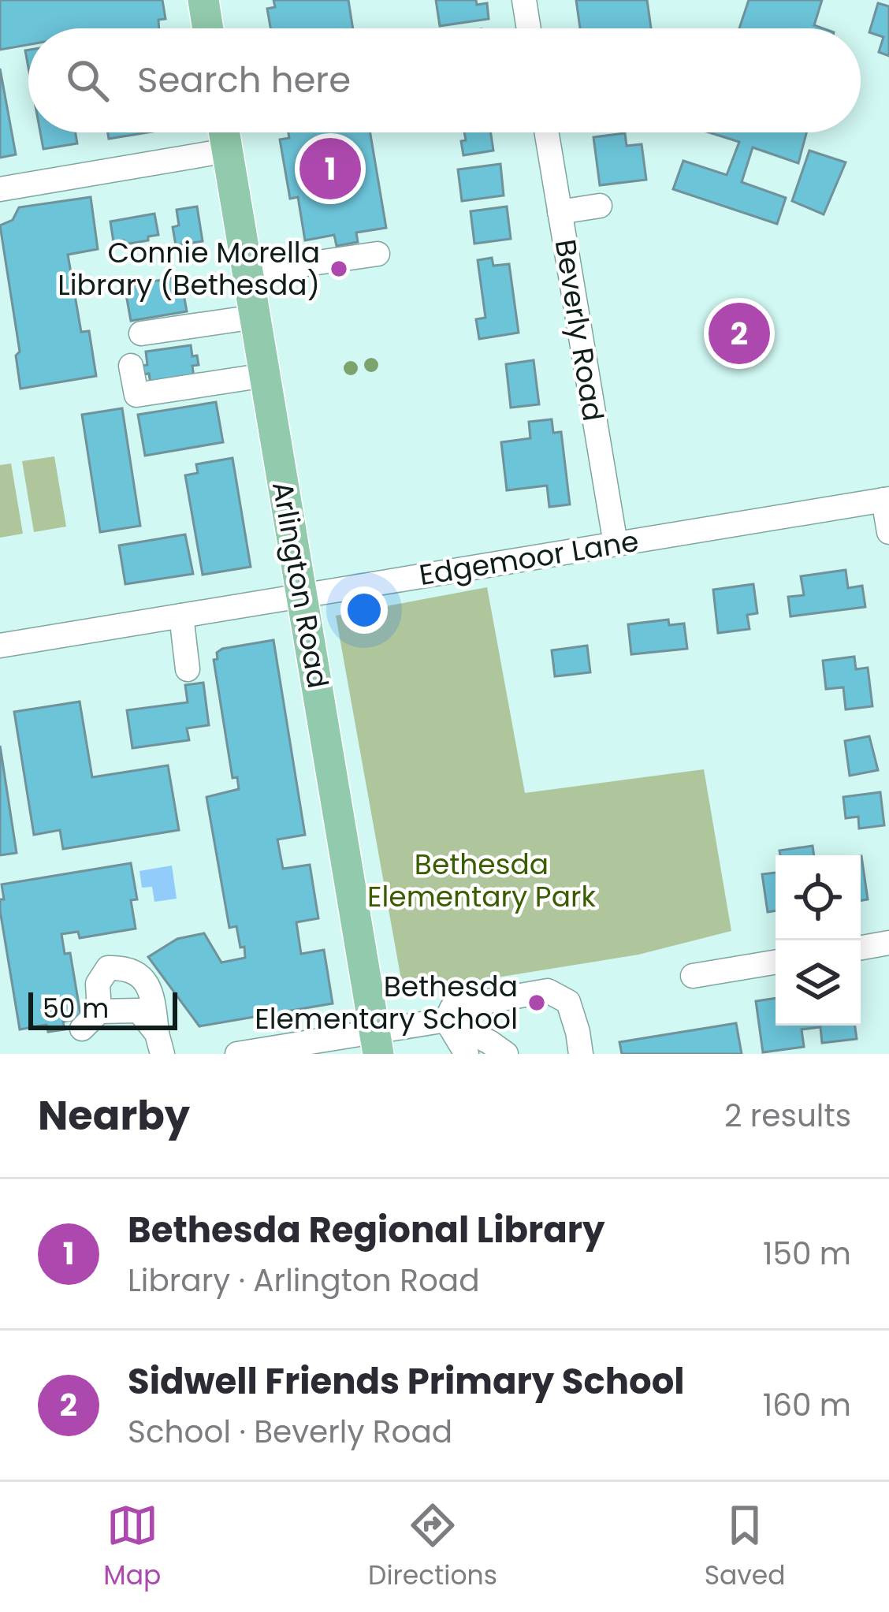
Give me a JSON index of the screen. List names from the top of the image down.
{
  "streets": {
    "main road": ["Arlington Road"],
    "street": ["Beverly Road", "Edgemoor Lane"]
  },
  "crossings": [
    ["Beverly Road", "Edgemoor Lane"],
    ["Edgemoor Lane", "Arlington Road"]
  ],
  "parks": ["Bethesda Elementary Park"],
  "places": ["Connie Morella Library (Bethesda)", "Bethesda Elementary School"],
  "scale_bar": "50 m",
  "page": {
    "search": "Search here",
    "pins": ["1", "2"],
    "scale": "50 m",
    "heading": ["Nearby", "2 results"],
    "list": [
      {
        "mark": "1",
        "name": "Bethesda Regional Library",
        "note": "Library · Arlington Road",
        "value": "150 m"
      },
      {
        "mark": "2",
        "name": "Sidwell Friends Primary School",
        "note": "School · Beverly Road",
        "value": "160 m"
      }
    ],
    "nav": ["Map", "Directions", "Saved"]
  }
}
